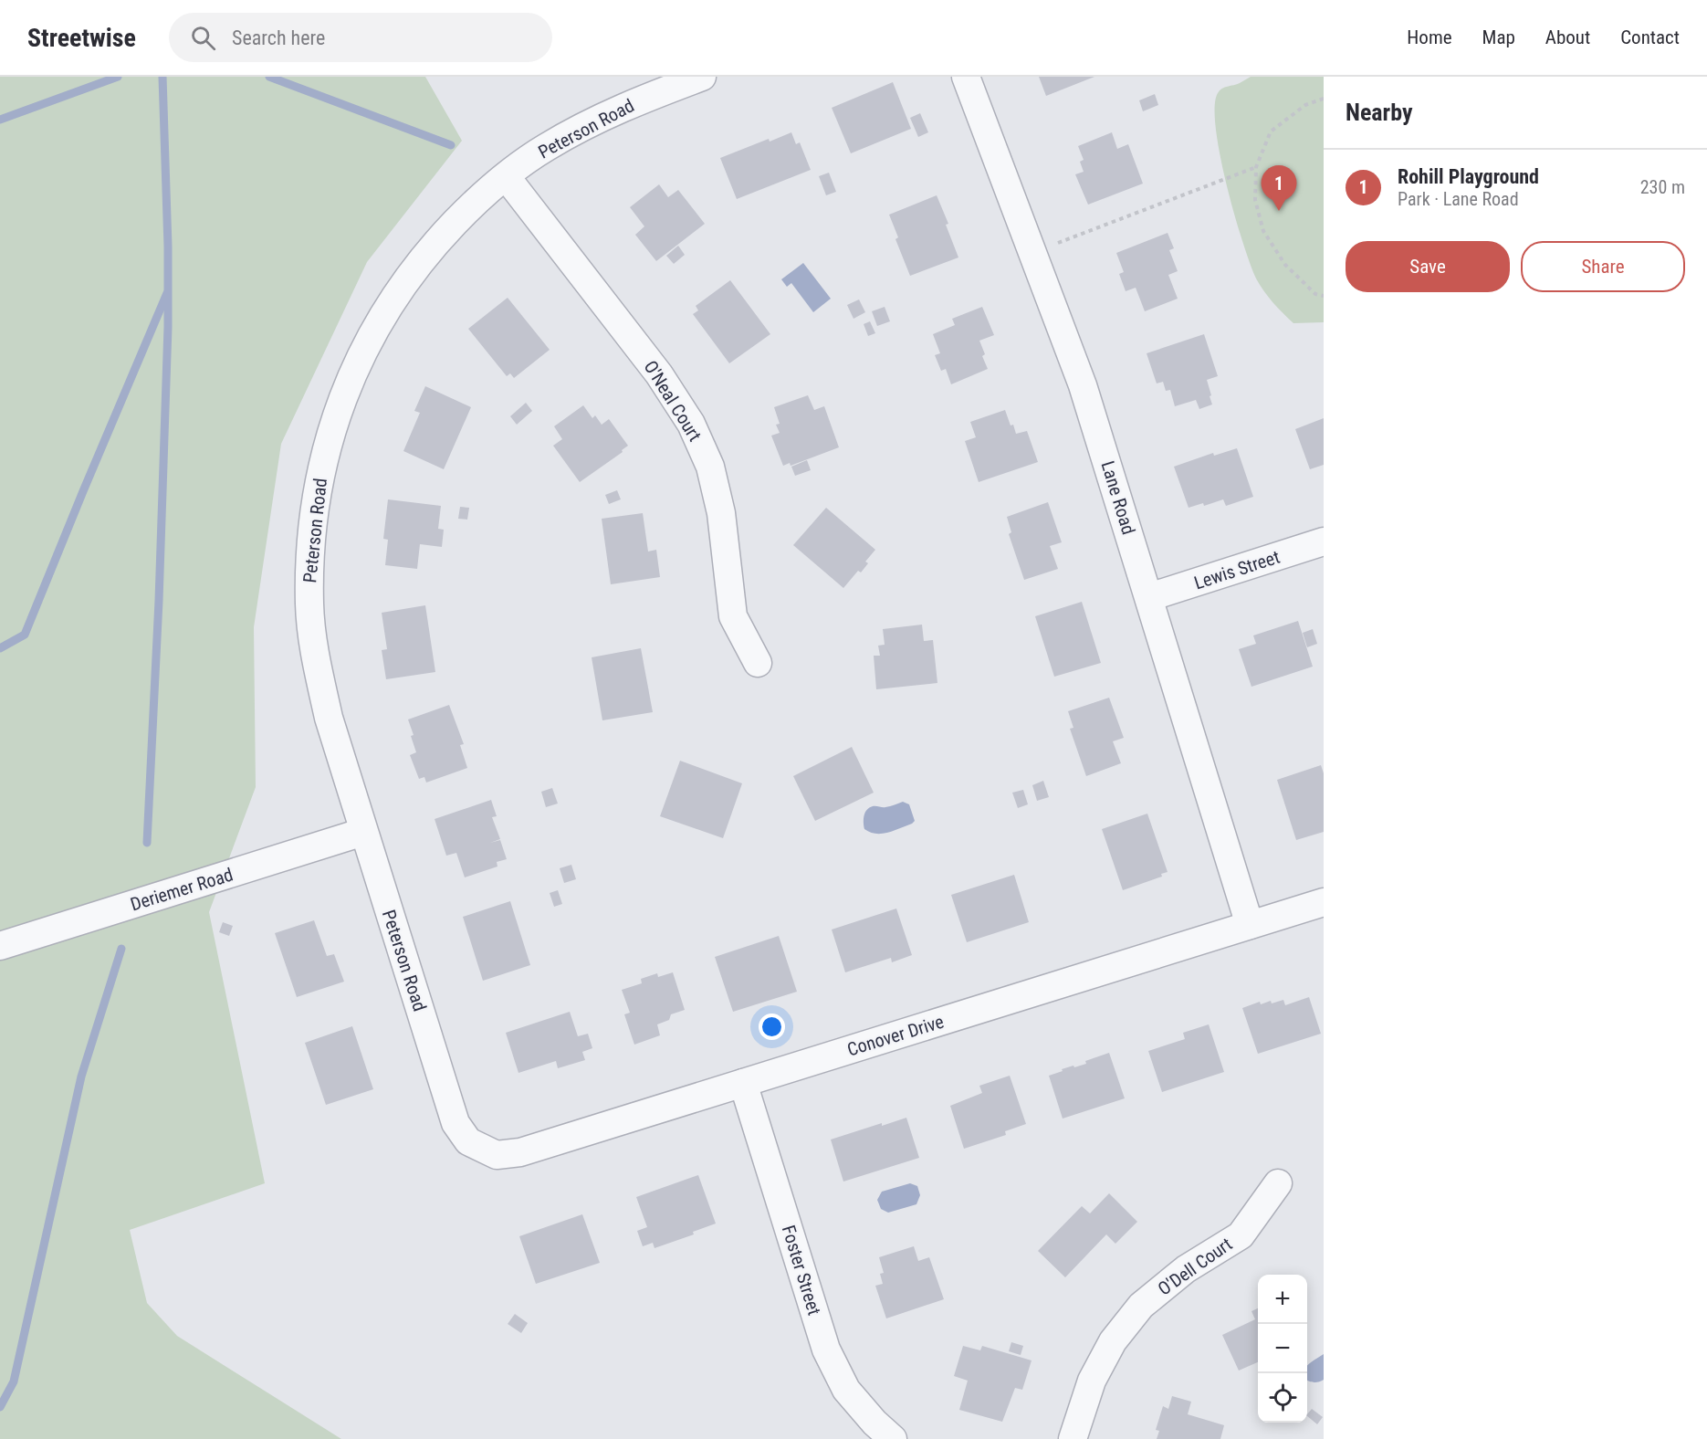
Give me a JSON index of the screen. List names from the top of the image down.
{
  "streets": {
    "street": [
      "Peterson Road",
      "O'Neal Court",
      "Lane Road",
      "Lewis Street",
      "Deriemer Road",
      "Conover Drive",
      "O'Dell Court",
      "Foster Street"
    ]
  },
  "crossings": [
    ["Peterson Road", "O'Neal Court"],
    ["Peterson Road", "Deriemer Road"],
    ["Peterson Road", "Conover Drive"],
    ["Lane Road", "Lewis Street"],
    ["Lane Road", "Conover Drive"],
    ["Conover Drive", "Foster Street"]
  ],
  "page": {
    "header": "Streetwise",
    "search": "Search here",
    "nav": [
      "Home",
      "Map",
      "About",
      "Contact"
    ],
    "heading": "Nearby",
    "list": [
      {
        "mark": "1",
        "name": "Rohill Playground",
        "note": "Park · Lane Road",
        "value": "230 m"
      }
    ],
    "pins": "1",
    "buttons": ["Save", "Share"],
    "map_buttons": ["+", "−"]
  }
}
